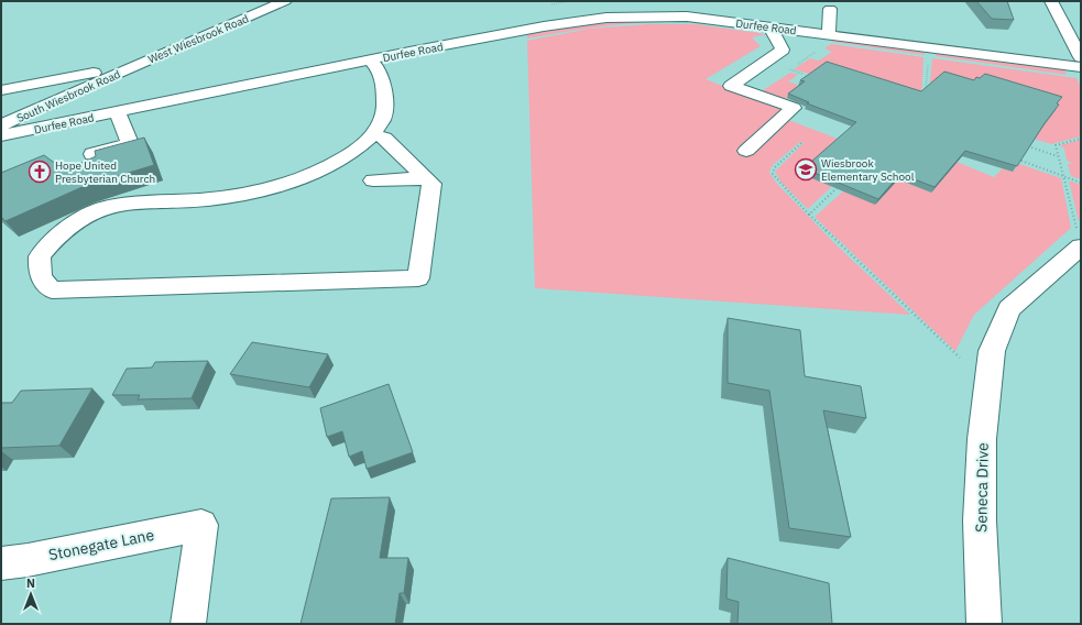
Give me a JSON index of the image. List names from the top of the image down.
{
  "streets": {
    "street": [
      "Durfee Road",
      "West Wiesbrook Road",
      "South Wiesbrook Road",
      "Seneca Drive",
      "Stonegate Lane"
    ]
  },
  "crossings": [
    ["West Wiesbrook Road", "South Wiesbrook Road"]
  ],
  "places": {
    "school or university": ["Wiesbrook Elementary School"],
    "church": ["Hope United Presbyterian Church"]
  },
  "north": "top"
}
